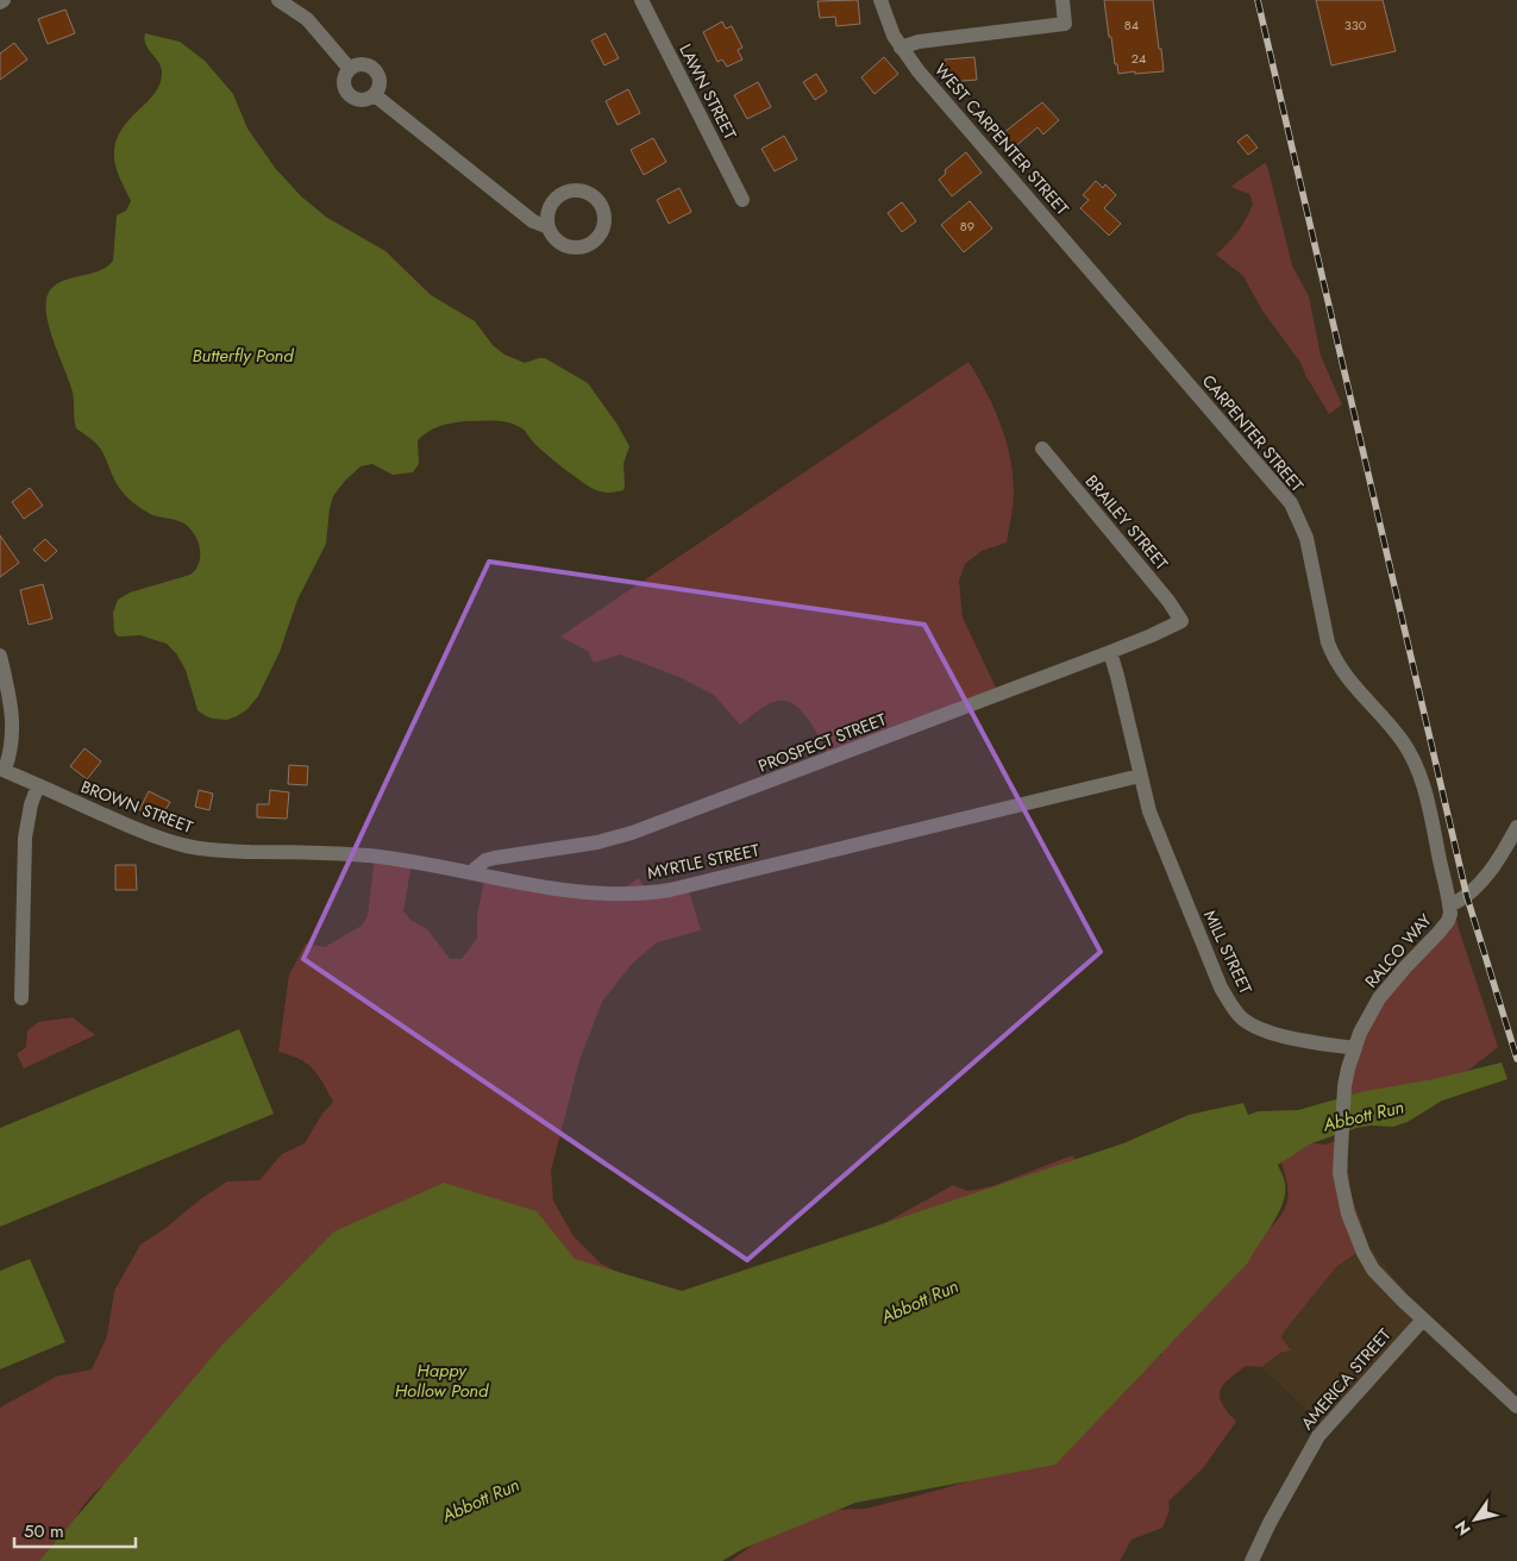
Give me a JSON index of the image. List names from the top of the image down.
{
  "streets": {
    "street": [
      "LAWN STREET",
      "WEST CARPENTER STREET",
      "CARPENTER STREET",
      "BRAILEY STREET",
      "PROSPECT STREET",
      "BROWN STREET",
      "MYRTLE STREET",
      "RALCO WAY",
      "MILL STREET",
      "AMERICA STREET"
    ]
  },
  "crossings": [
    ["WEST CARPENTER STREET", "CARPENTER STREET"],
    ["CARPENTER STREET", "RALCO WAY"],
    ["BRAILEY STREET", "PROSPECT STREET"],
    ["PROSPECT STREET", "MYRTLE STREET"],
    ["PROSPECT STREET", "MILL STREET"],
    ["BROWN STREET", "MYRTLE STREET"],
    ["MYRTLE STREET", "MILL STREET"],
    ["RALCO WAY", "MILL STREET"]
  ],
  "water": ["Butterfly Pond", "Abbott Run", "Happy Hollow Pond"],
  "house_numbers": [
    "84",
    "330",
    "24",
    "89"
  ],
  "scale_bar": "50 m",
  "north": "bottom left"
}
